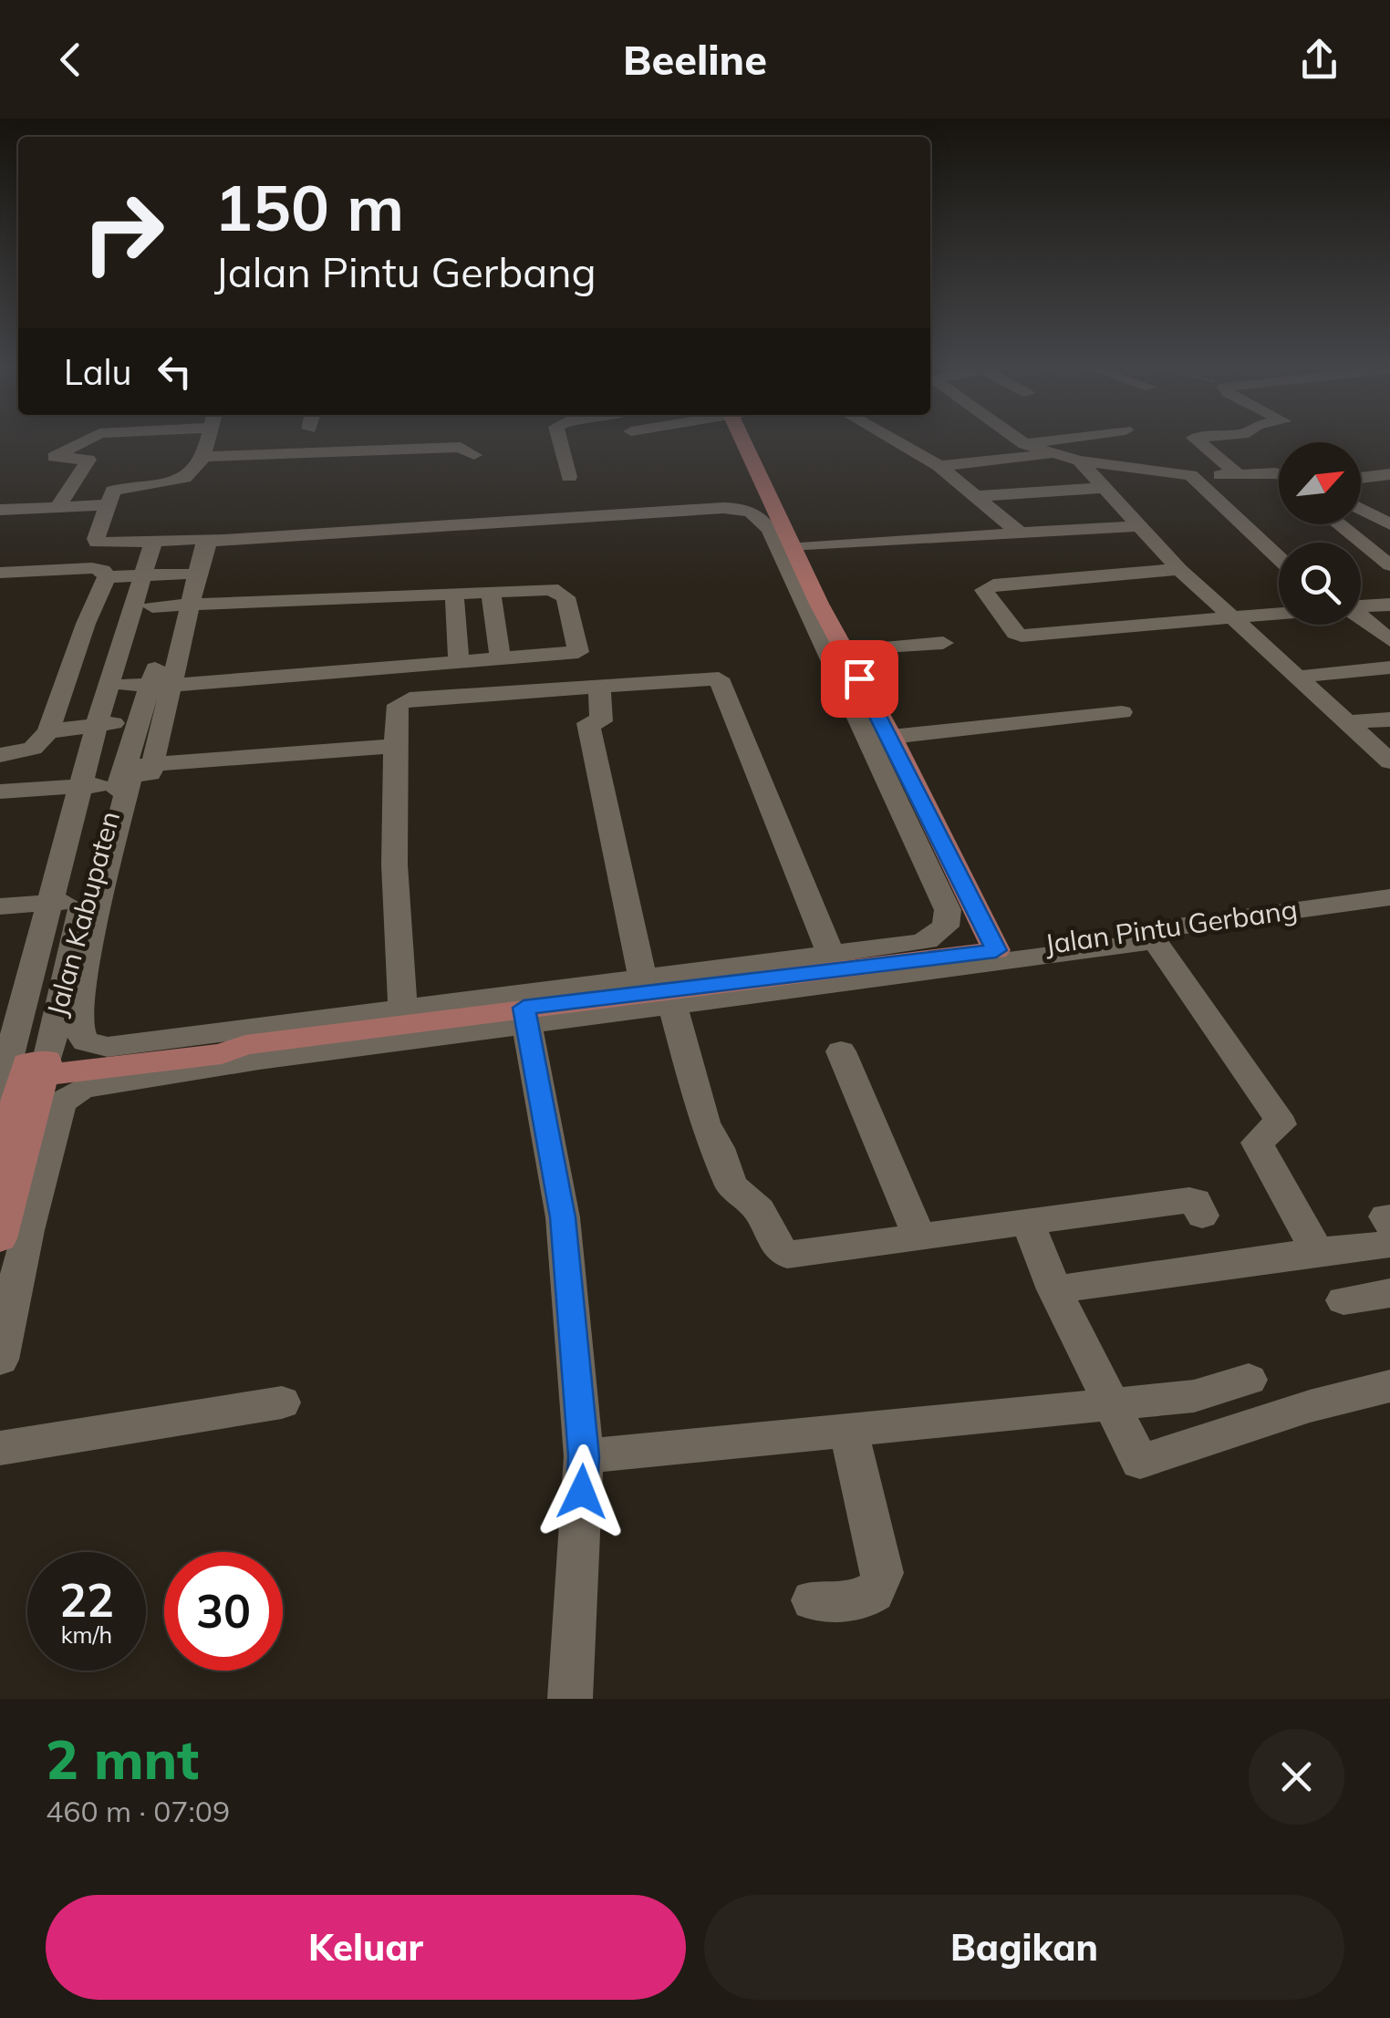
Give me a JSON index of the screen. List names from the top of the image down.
{
  "streets": {
    "main road": ["Jalan Kabupaten", "Jalan Pintu Gerbang"]
  },
  "north": "top right",
  "page": {
    "header": "Beeline",
    "turn": ["150 m", "Jalan Pintu Gerbang"],
    "then": "Lalu",
    "speed": "22 km/h",
    "limit": "30",
    "heading": ["2 mnt", "460 m · 07:09"],
    "buttons": ["Keluar", "Bagikan"]
  }
}
